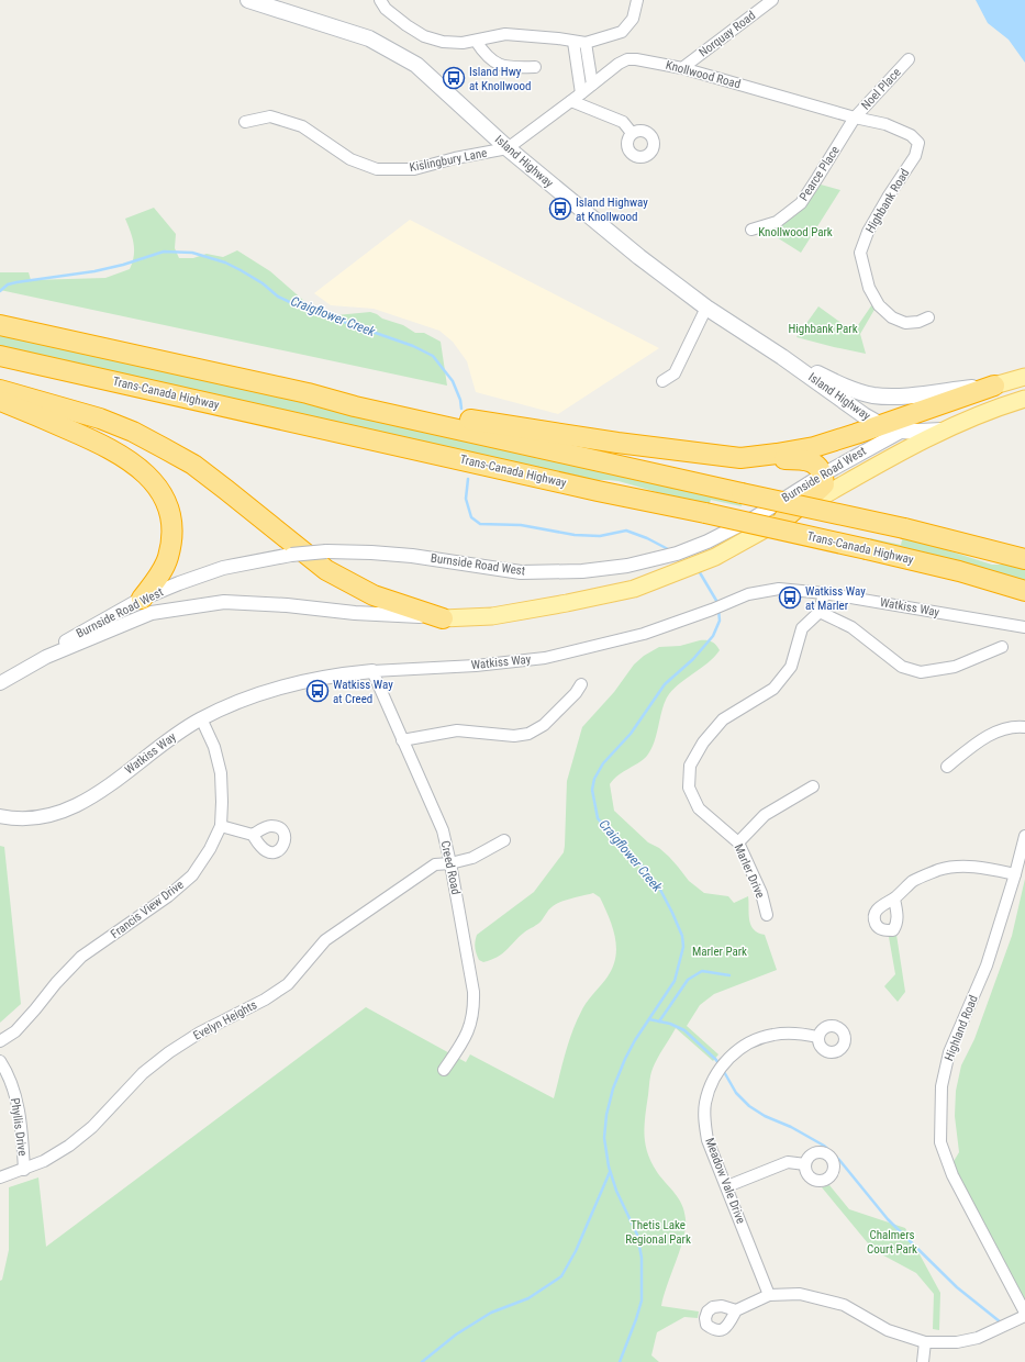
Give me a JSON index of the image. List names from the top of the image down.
{
  "streets": {
    "highway": ["Trans-Canada Highway"],
    "main road": ["Island Highway", "Burnside Road West"],
    "street": [
      "Norquay Road",
      "Knollwood Road",
      "Noel Place",
      "Kislingbury Lane",
      "Pearce Place",
      "Highbank Road",
      "Watkiss Way",
      "Creed Road",
      "Marler Drive",
      "Francis View Drive",
      "Evelyn Heights",
      "Highland Road",
      "Phyllis Drive",
      "Meadow Vale Drive"
    ]
  },
  "crossings": [
    ["Norquay Road", "Knollwood Road"],
    ["Knollwood Road", "Noel Place"],
    ["Knollwood Road", "Kislingbury Lane"],
    ["Knollwood Road", "Island Highway"],
    ["Knollwood Road", "Pearce Place"],
    ["Knollwood Road", "Highbank Road"],
    ["Noel Place", "Pearce Place"],
    ["Kislingbury Lane", "Island Highway"],
    ["Island Highway", "Burnside Road West"],
    ["Watkiss Way", "Creed Road"],
    ["Watkiss Way", "Francis View Drive"],
    ["Creed Road", "Evelyn Heights"],
    ["Evelyn Heights", "Phyllis Drive"]
  ],
  "water": ["Craigflower Creek"],
  "parks": [
    "Knollwood Park",
    "Highbank Park",
    "Marler Park",
    "Thetis Lake Regional Park",
    "Chalmers Court Park"
  ],
  "places": {
    "bus stop": [
      "Island Hwy at Knollwood",
      "Island Highway at Knollwood",
      "Watkiss Way at Marler",
      "Watkiss Way at Creed"
    ]
  }
}
